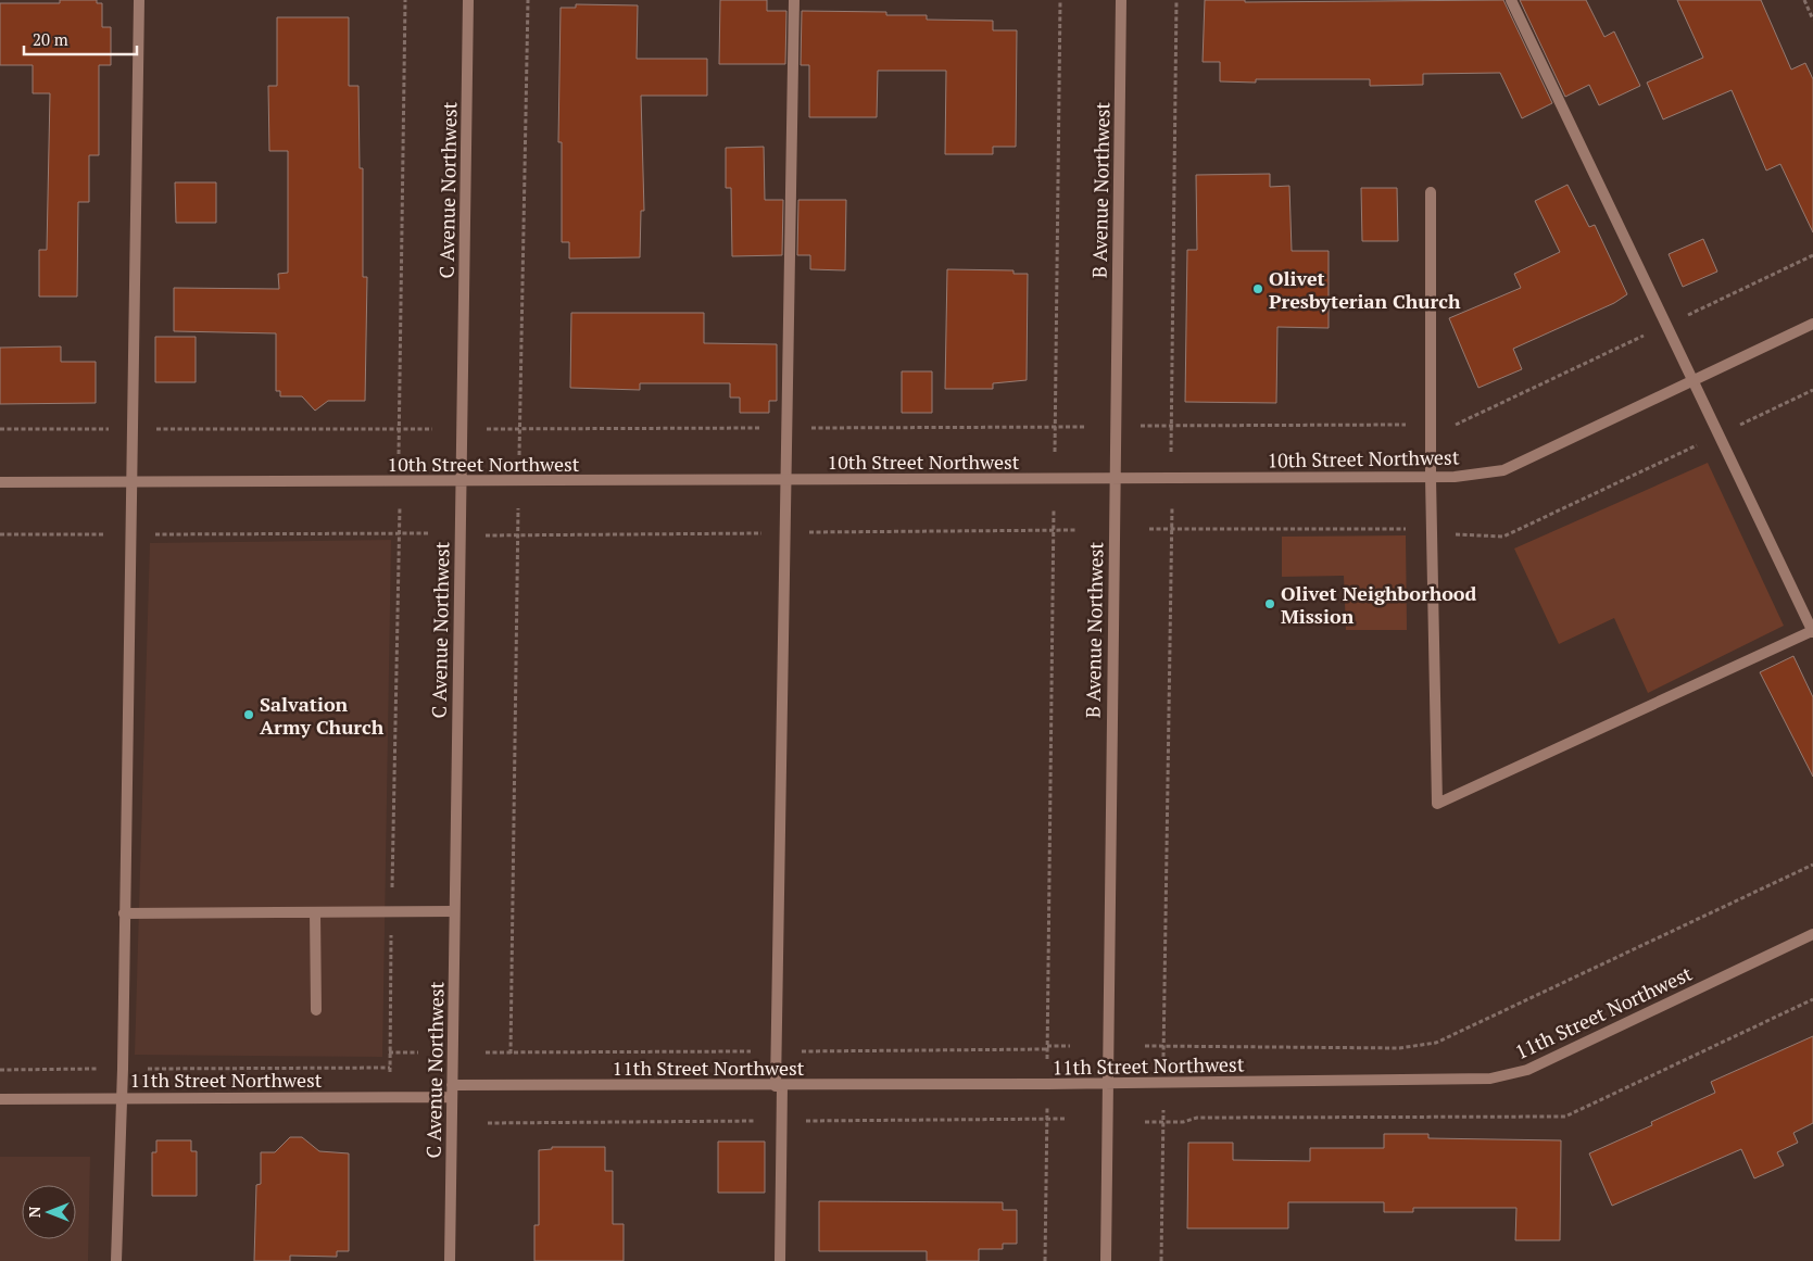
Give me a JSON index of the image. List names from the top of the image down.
{
  "streets": {
    "street": [
      "C Avenue Northwest",
      "B Avenue Northwest",
      "10th Street Northwest",
      "11th Street Northwest"
    ]
  },
  "crossings": [
    ["C Avenue Northwest", "10th Street Northwest"],
    ["C Avenue Northwest", "11th Street Northwest"],
    ["B Avenue Northwest", "10th Street Northwest"],
    ["B Avenue Northwest", "11th Street Northwest"]
  ],
  "places": ["Olivet Presbyterian Church", "Olivet Neighborhood Mission", "Salvation Army Church"],
  "scale_bar": "20 m",
  "north": "left"
}
